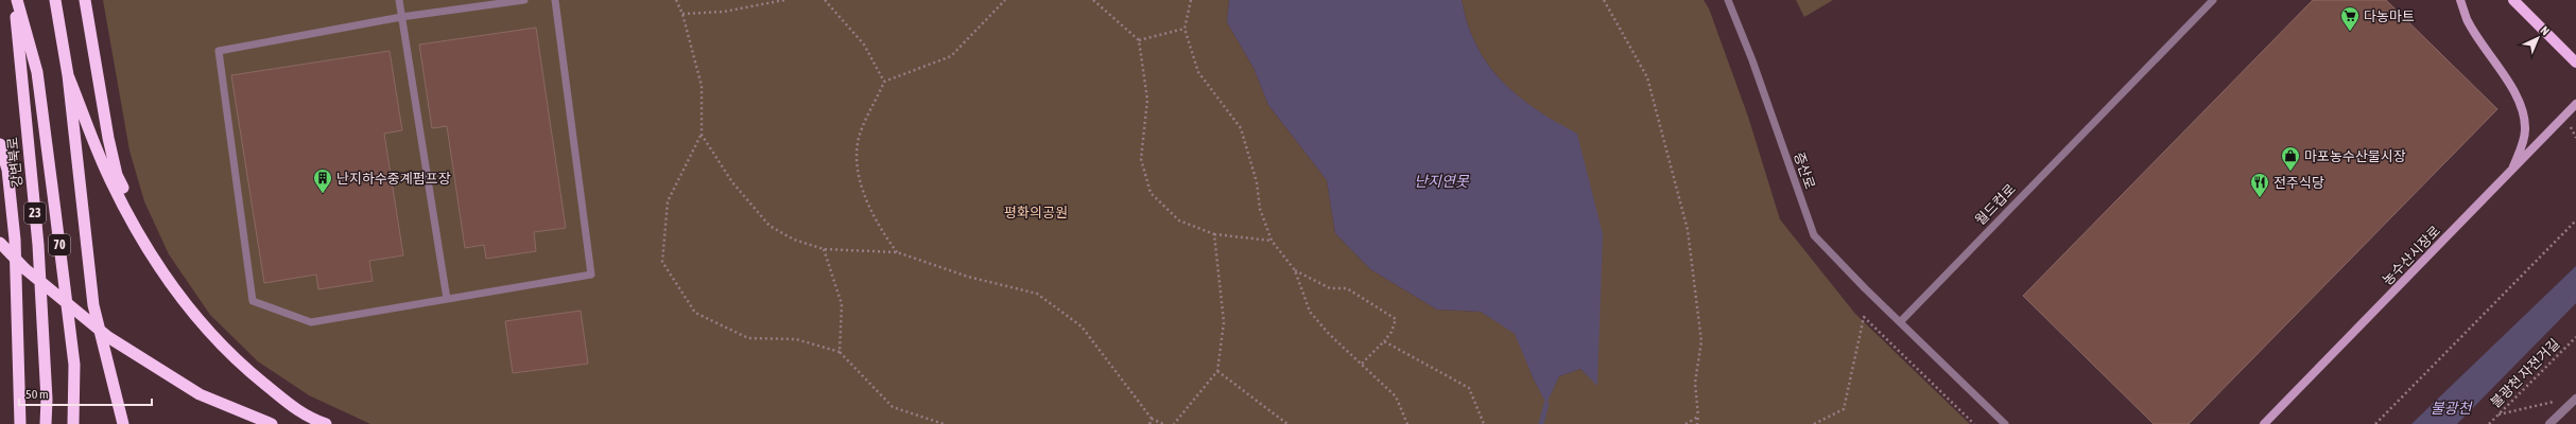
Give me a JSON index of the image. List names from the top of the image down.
{
  "streets": {
    "highway": ["강변북로", "23", "70"],
    "main road": ["농수산시장로"],
    "lane": ["증산로", "월드컵로"],
    "path": ["불광천 자전거길"]
  },
  "crossings": [
    ["증산로", "월드컵로"]
  ],
  "water": ["난지연못", "불광천"],
  "parks": ["평화의공원"],
  "places": {
    "supermarket": ["다농마트"],
    "shop": ["마포농수산물시장"],
    "building": ["난지하수중계펌프장"],
    "restaurant": ["전주식당"]
  },
  "scale_bar": "50 m",
  "north": "top right"
}
